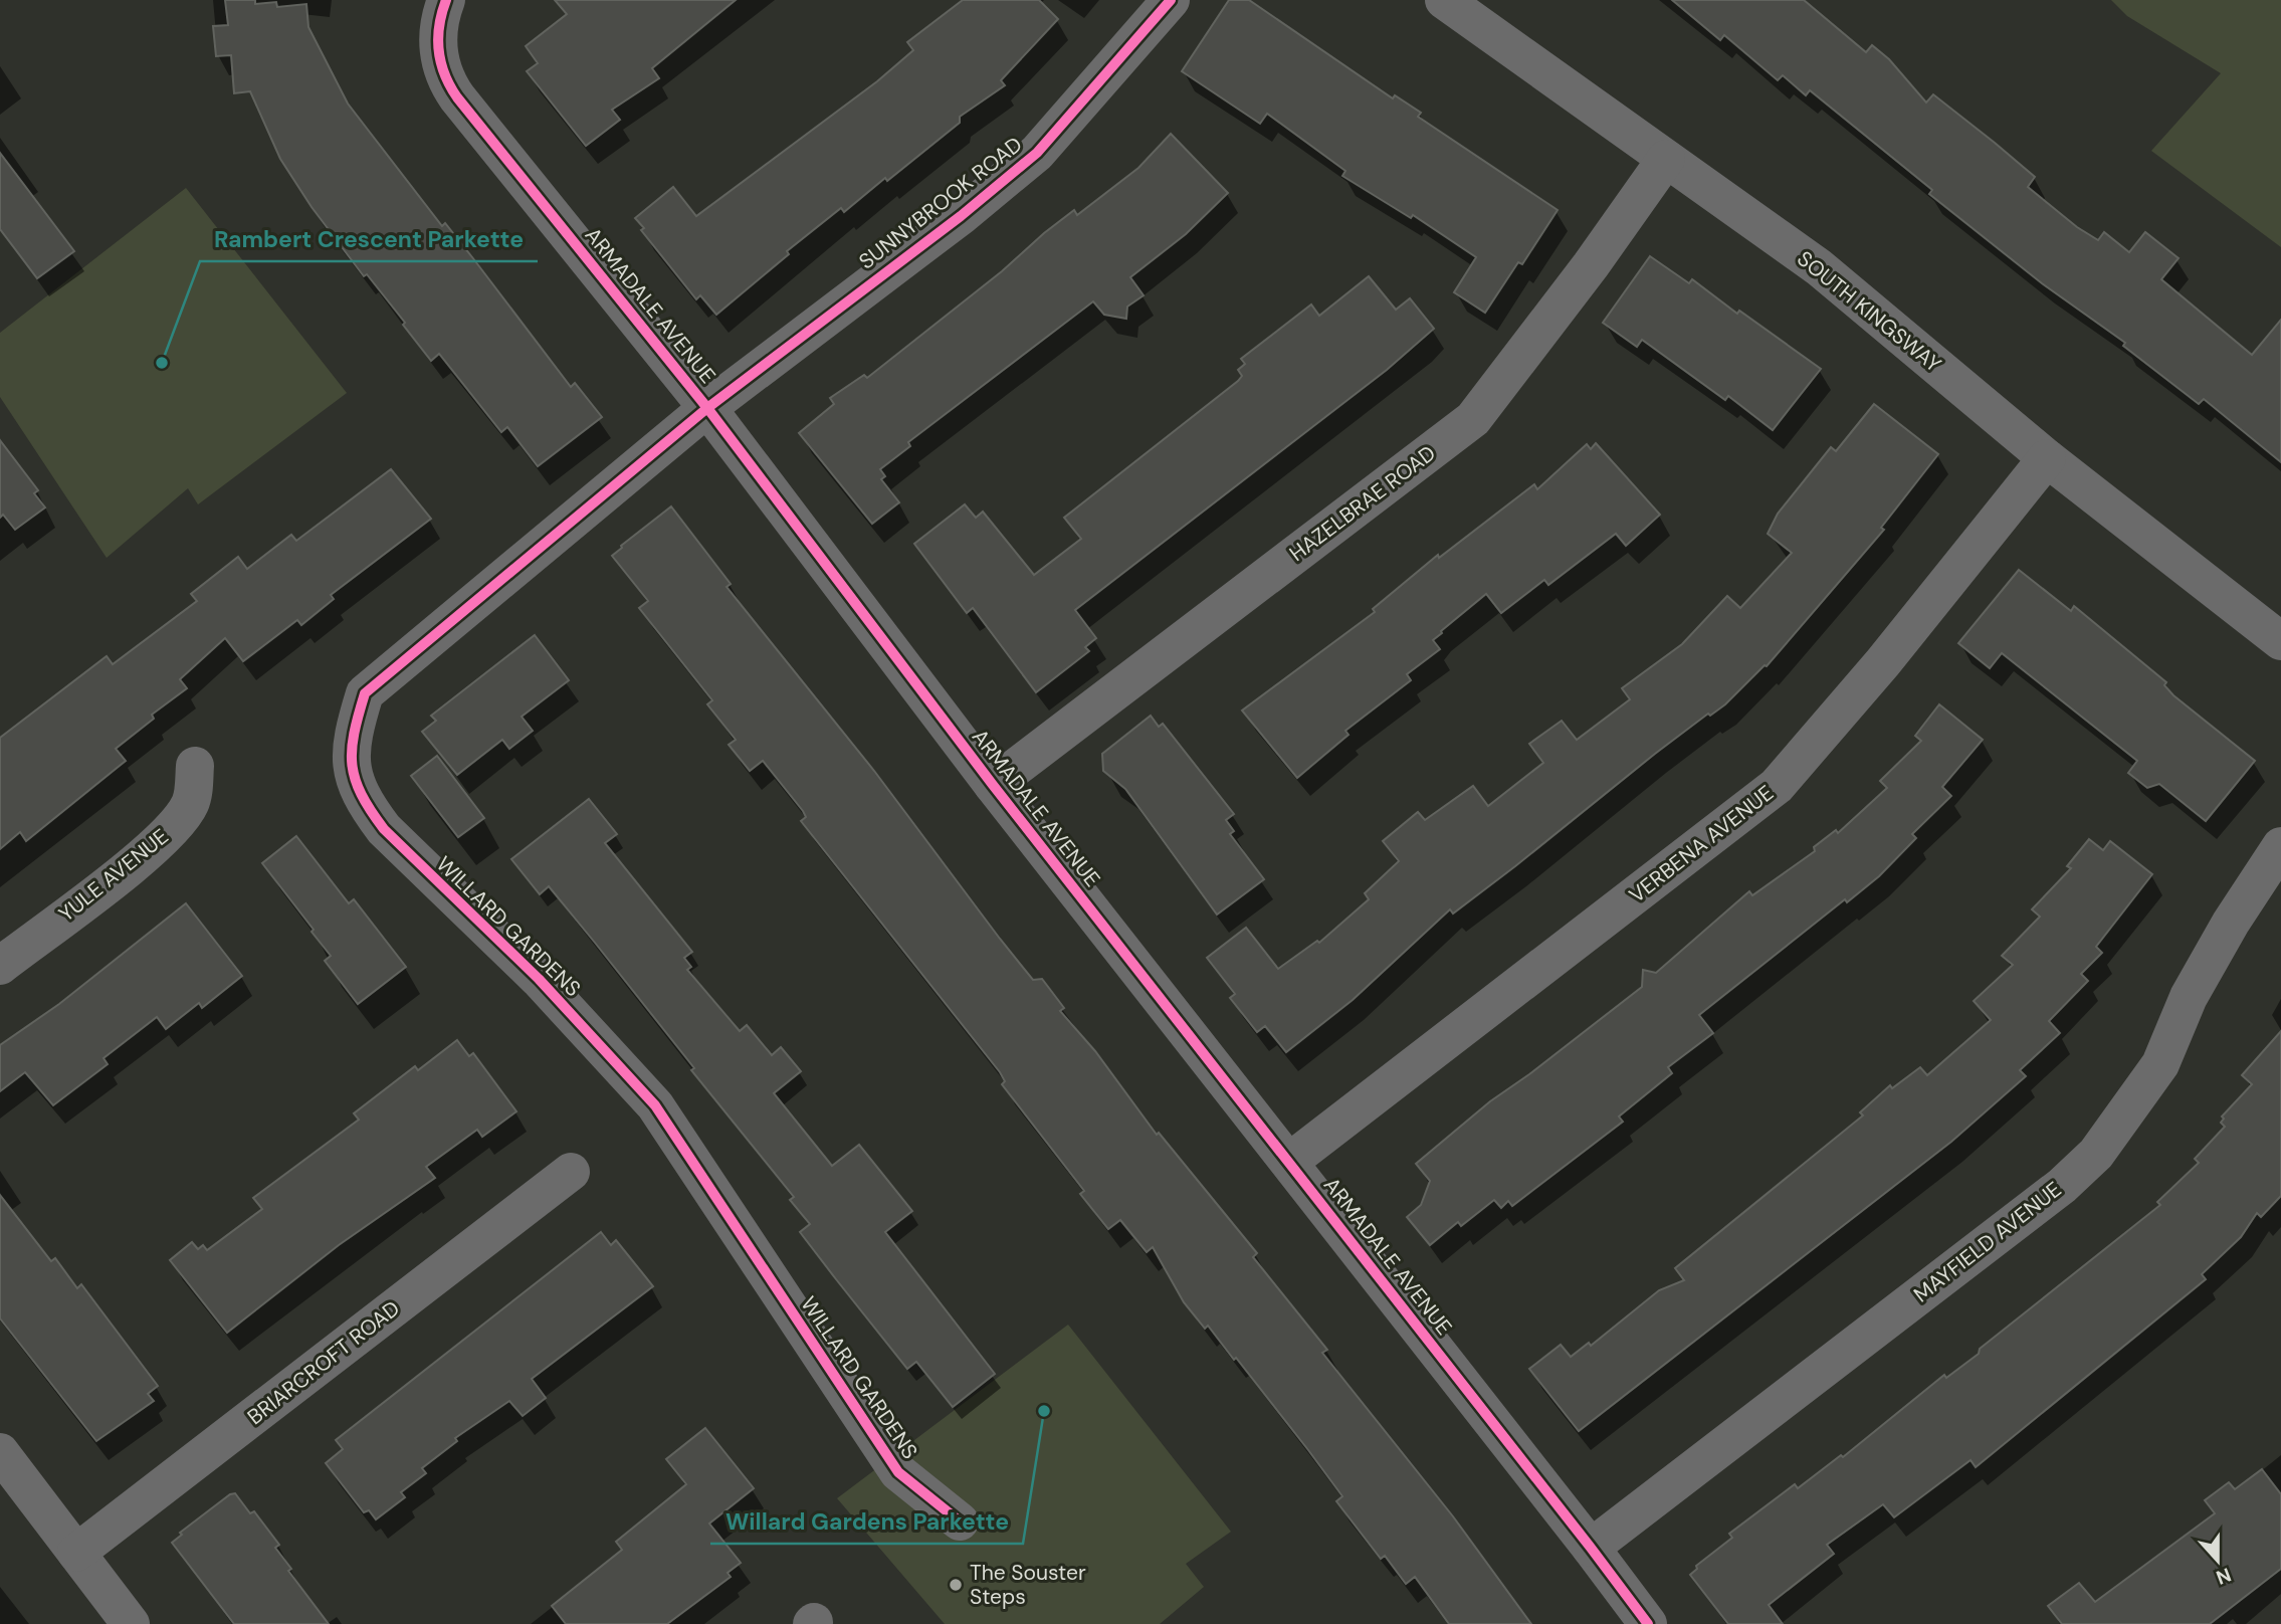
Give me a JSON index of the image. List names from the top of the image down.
{
  "streets": {
    "street": [
      "SUNNYBROOK ROAD",
      "ARMADALE AVENUE",
      "SOUTH KINGSWAY",
      "HAZELBRAE ROAD",
      "VERBENA AVENUE",
      "YULE AVENUE",
      "WILLARD GARDENS",
      "MAYFIELD AVENUE",
      "BRIARCROFT ROAD"
    ]
  },
  "crossings": [
    ["SUNNYBROOK ROAD", "ARMADALE AVENUE"],
    ["SUNNYBROOK ROAD", "WILLARD GARDENS"],
    ["ARMADALE AVENUE", "HAZELBRAE ROAD"],
    ["ARMADALE AVENUE", "VERBENA AVENUE"],
    ["ARMADALE AVENUE", "WILLARD GARDENS"],
    ["ARMADALE AVENUE", "MAYFIELD AVENUE"],
    ["SOUTH KINGSWAY", "HAZELBRAE ROAD"],
    ["SOUTH KINGSWAY", "VERBENA AVENUE"]
  ],
  "places": ["Rambert Crescent Parkette", "Willard Gardens Parkette", "The Souster Steps"],
  "north": "bottom"
}
